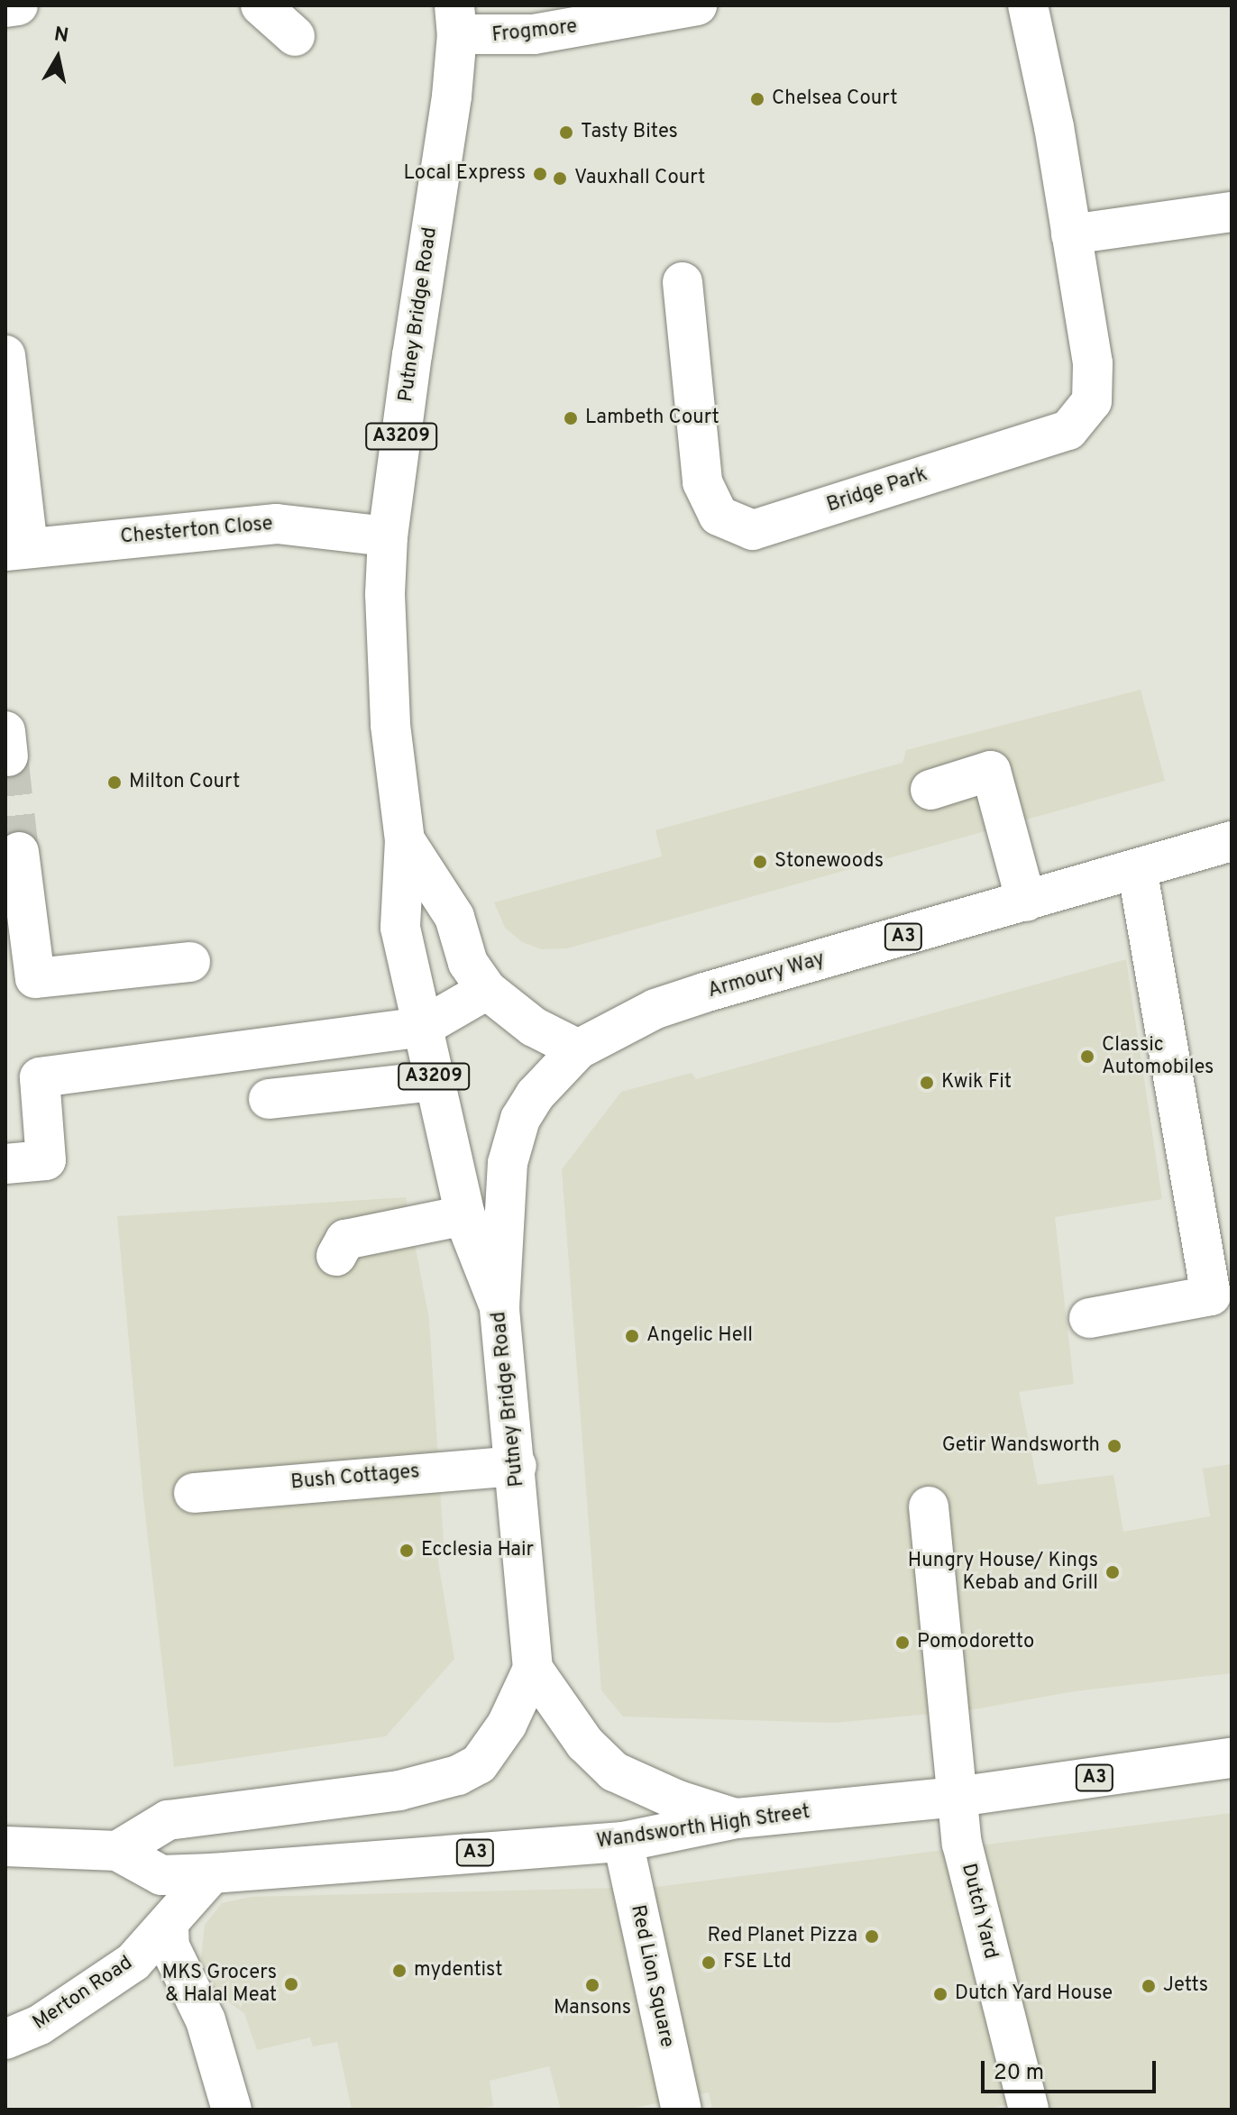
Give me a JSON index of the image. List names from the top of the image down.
{
  "streets": {
    "main road": [
      "Frogmore",
      "Putney Bridge Road",
      "A3209",
      "Bridge Park",
      "Chesterton Close",
      "A3",
      "Armoury Way",
      "Bush Cottages",
      "Wandsworth High Street",
      "Dutch Yard",
      "Red Lion Square",
      "Merton Road"
    ]
  },
  "crossings": [
    ["Frogmore", "Putney Bridge Road"],
    ["Putney Bridge Road", "Chesterton Close"],
    ["Putney Bridge Road", "A3"],
    ["Putney Bridge Road", "Armoury Way"],
    ["Putney Bridge Road", "Bush Cottages"],
    ["A3", "Wandsworth High Street"],
    ["Wandsworth High Street", "Dutch Yard"],
    ["Wandsworth High Street", "Red Lion Square"],
    ["Wandsworth High Street", "Merton Road"]
  ],
  "places": [
    "Chelsea Court",
    "Tasty Bites",
    "Local Express",
    "Vauxhall Court",
    "Lambeth Court",
    "Milton Court",
    "Stonewoods",
    "Classic Automobiles",
    "Kwik Fit",
    "Angelic Hell",
    "Getir Wandsworth",
    "Ecclesia Hair",
    "Hungry House/ Kings Kebab and Grill",
    "Pomodoretto",
    "Red Planet Pizza",
    "FSE Ltd",
    "mydentist",
    "MKS Grocers & Halal Meat",
    "Mansons",
    "Jetts",
    "Dutch Yard House"
  ],
  "scale_bar": "20 m",
  "north": "top"
}
